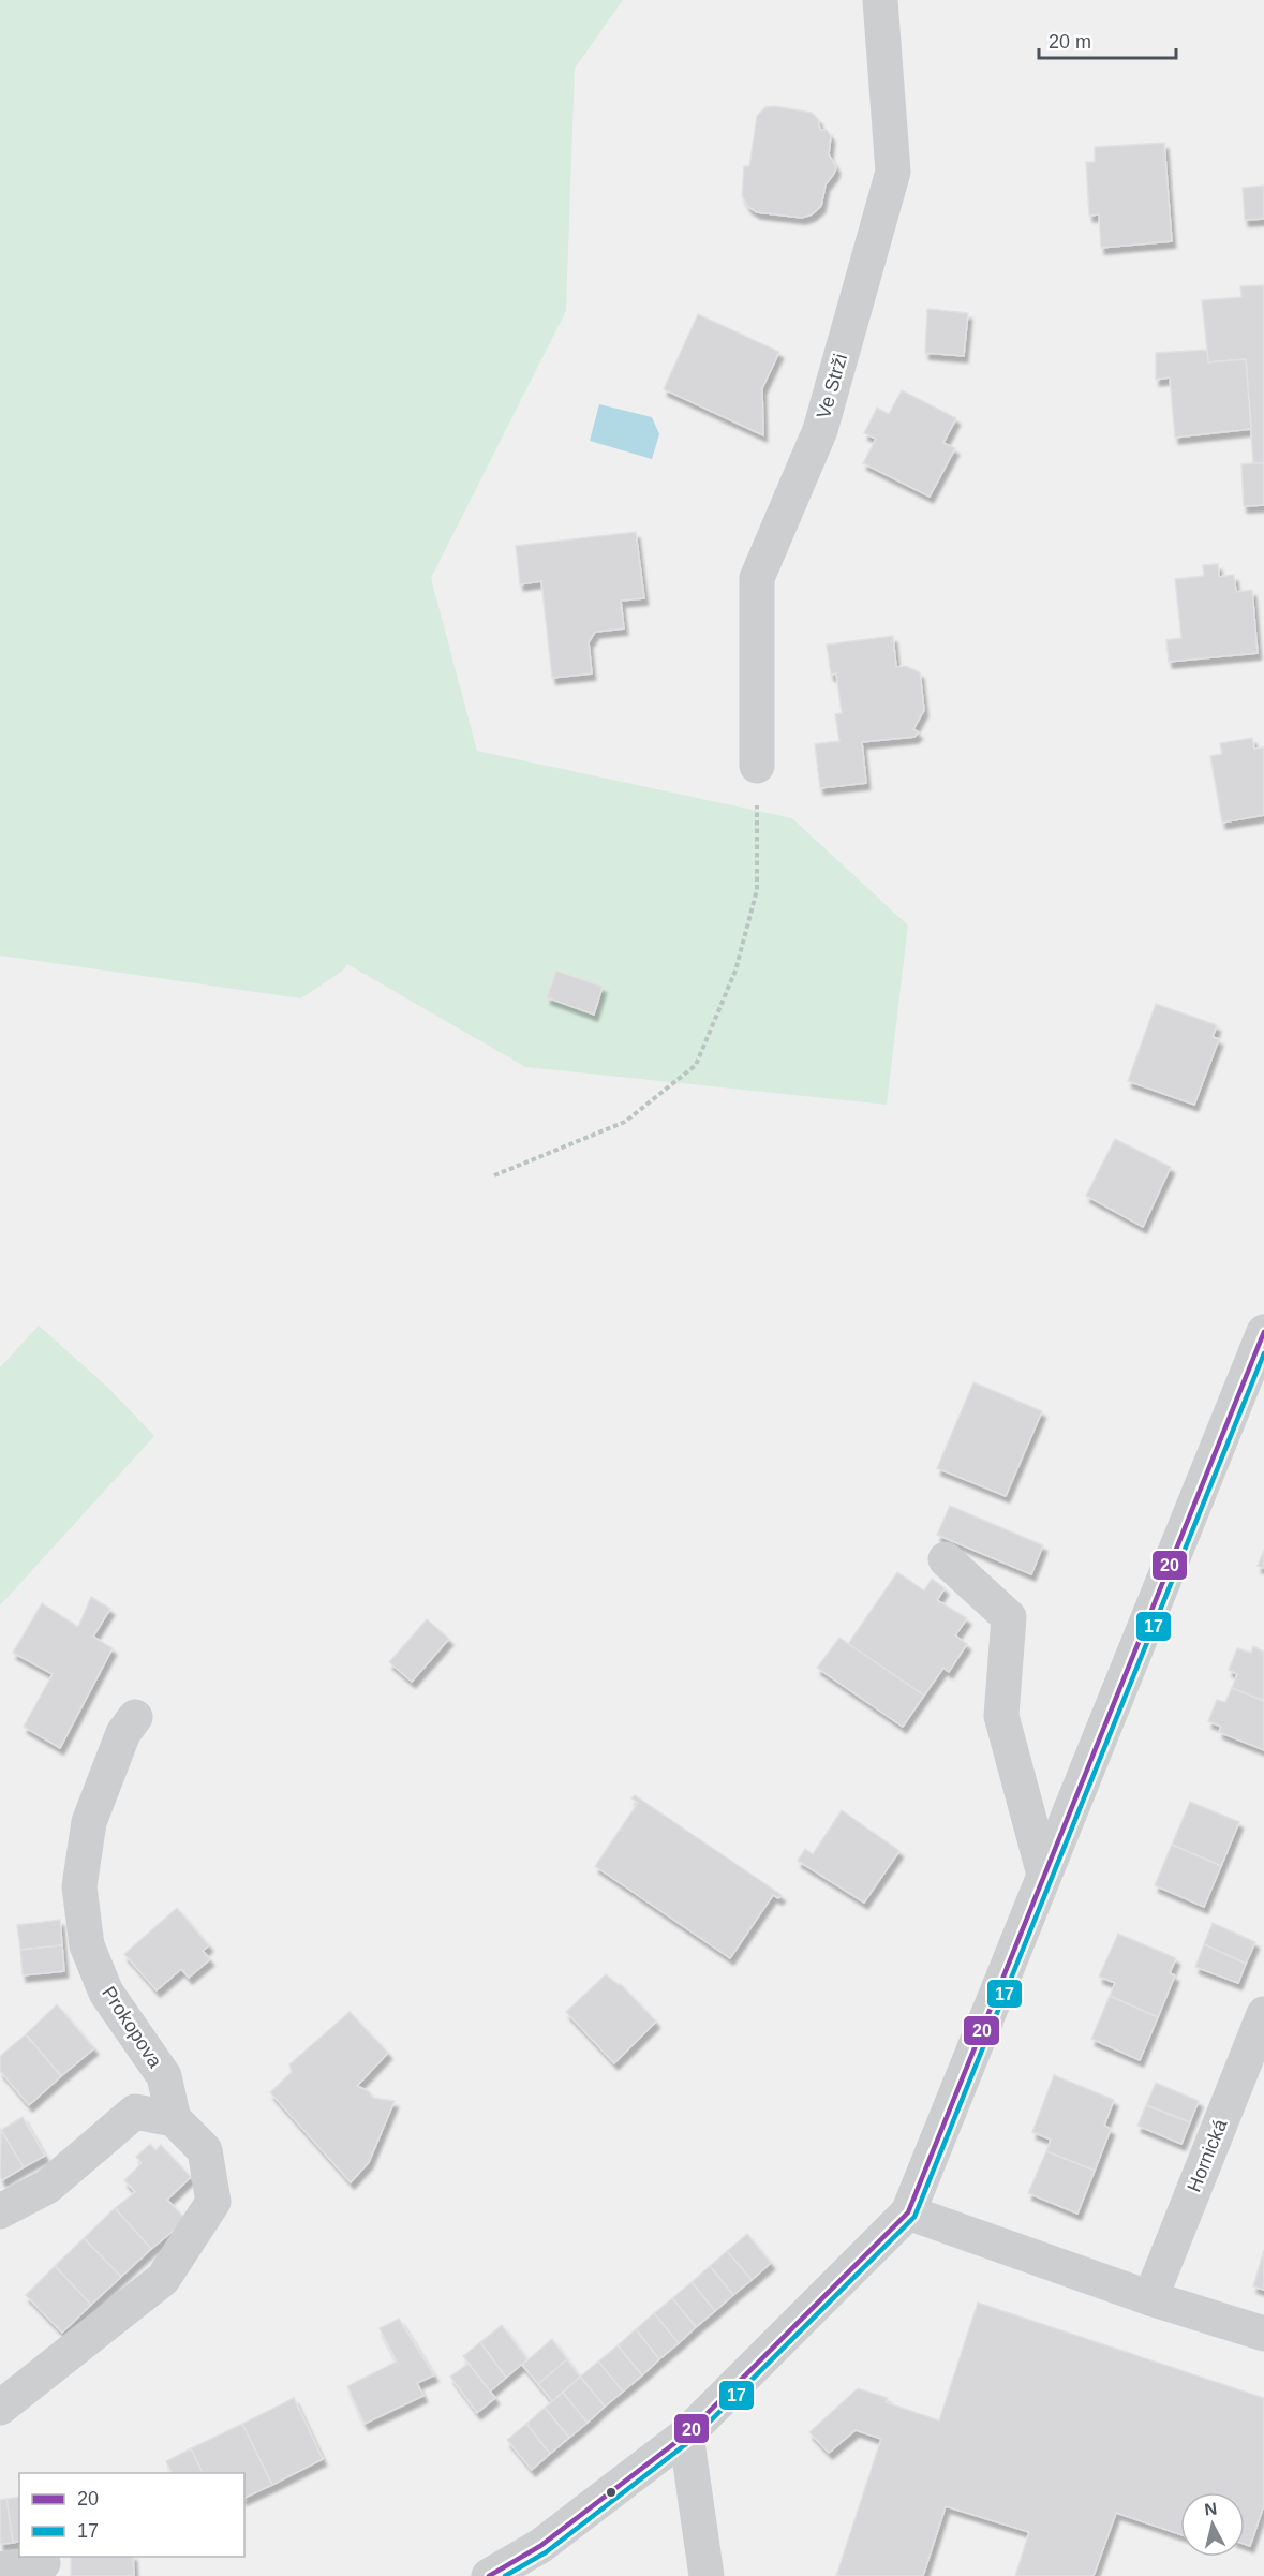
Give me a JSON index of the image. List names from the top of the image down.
{
  "streets": {
    "street": ["Ve Strži", "Prokopova", "Hornická"]
  },
  "lines": ["transit line 20", "transit line 17"],
  "legend": ["20", "17"],
  "scale_bar": "20 m",
  "north": "top"
}
